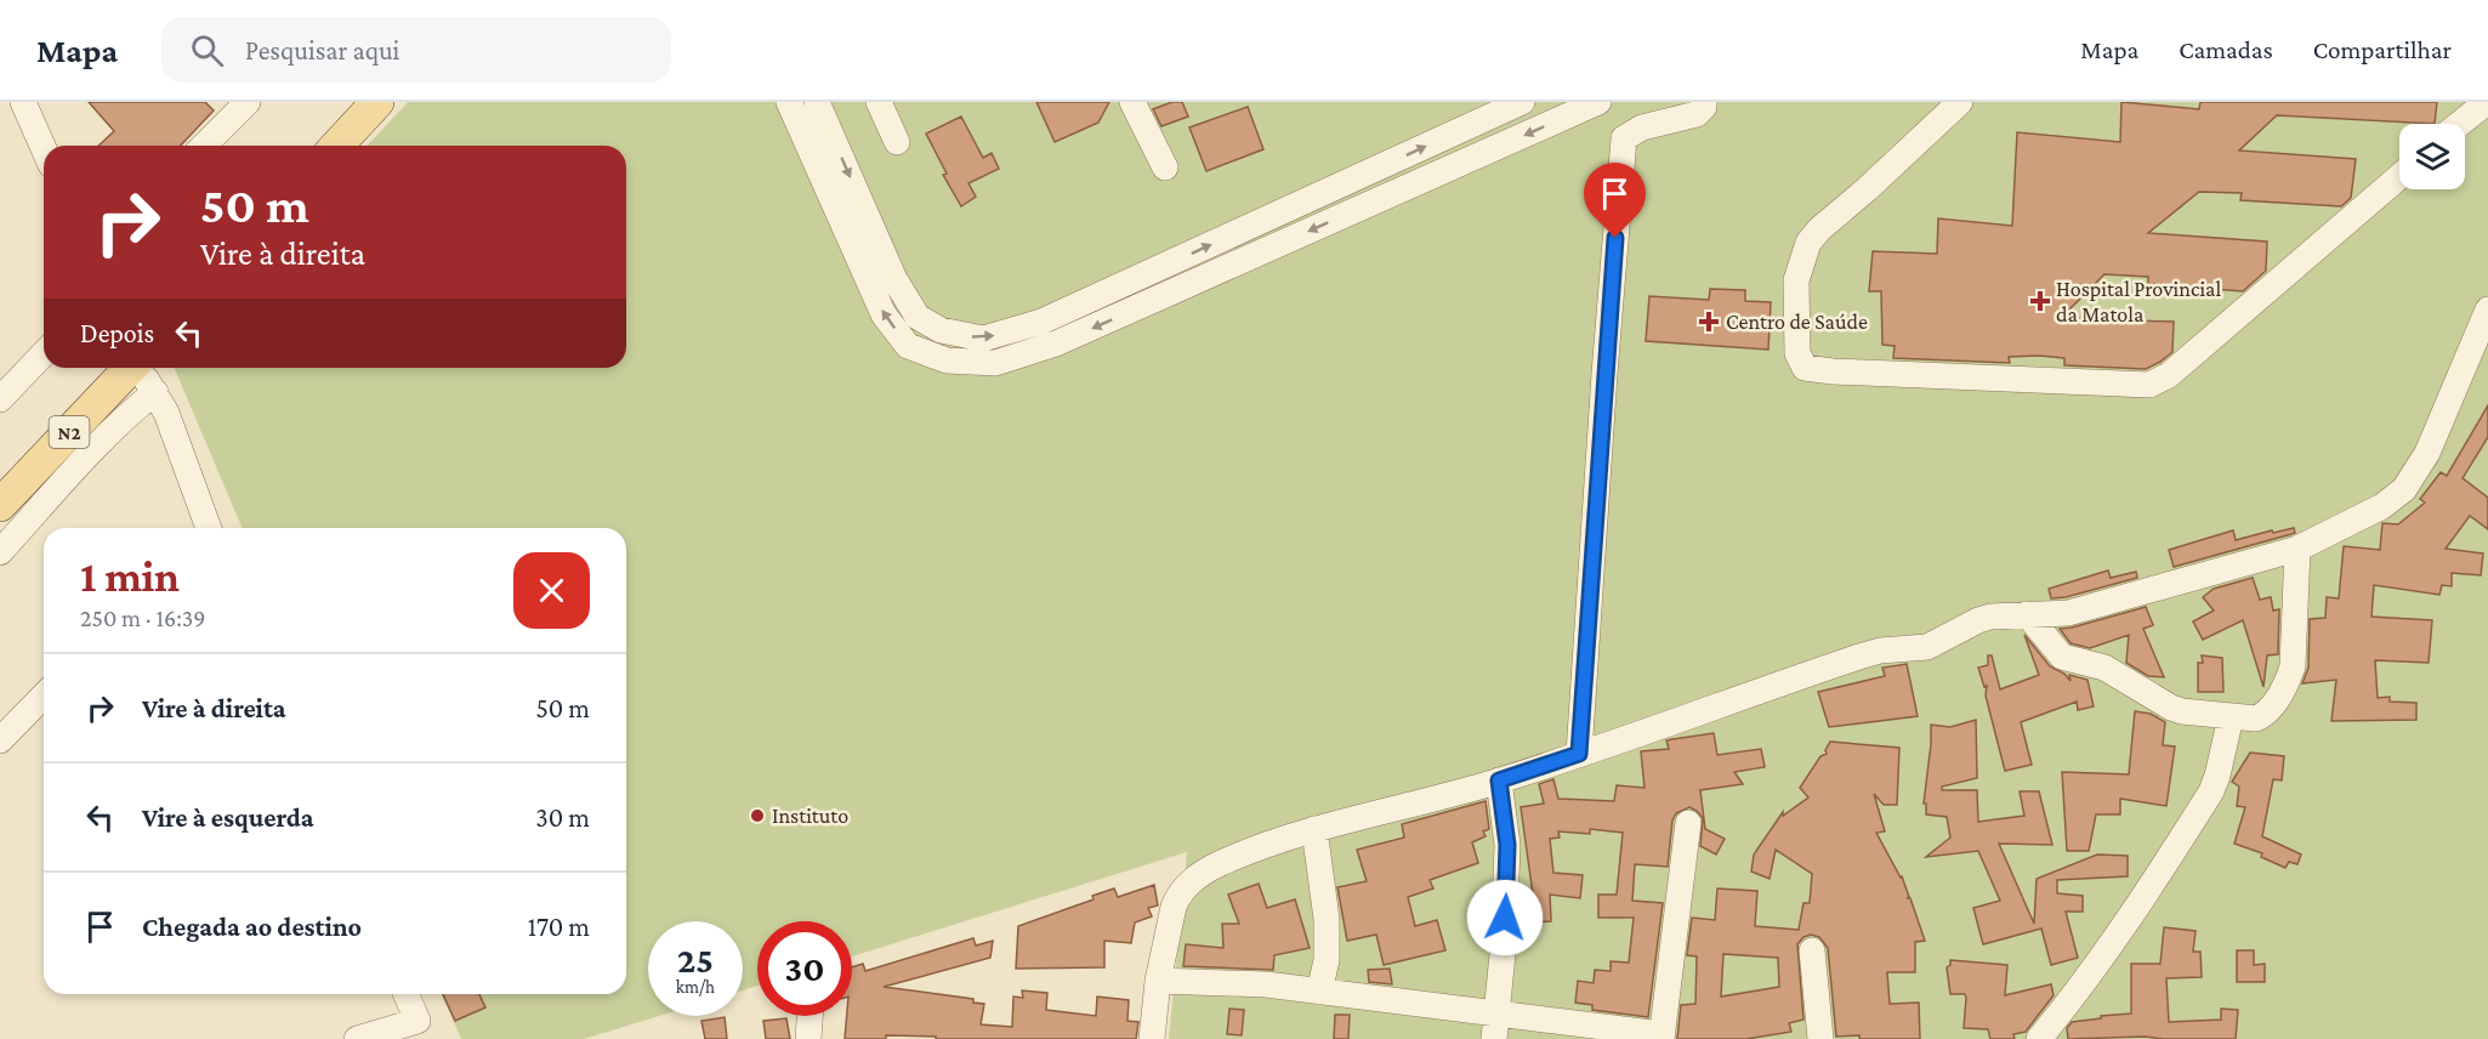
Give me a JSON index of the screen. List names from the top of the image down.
{
  "streets": {
    "main road": ["N2"]
  },
  "places": {
    "health": ["Hospital Provincial da Matola", "Centro de Saúde"],
    "other": ["Instituto"]
  },
  "page": {
    "header": "Mapa",
    "search": "Pesquisar aqui",
    "nav": ["Mapa", "Camadas", "Compartilhar"],
    "turn": ["50 m", "Vire à direita"],
    "then": "Depois",
    "heading": ["1 min", "250 m · 16:39"],
    "list": [
      {
        "name": "Vire à direita",
        "value": "50 m"
      },
      {
        "name": "Vire à esquerda",
        "value": "30 m"
      },
      {
        "name": "Chegada ao destino",
        "value": "170 m"
      }
    ],
    "speed": "25 km/h",
    "limit": "30"
  }
}
